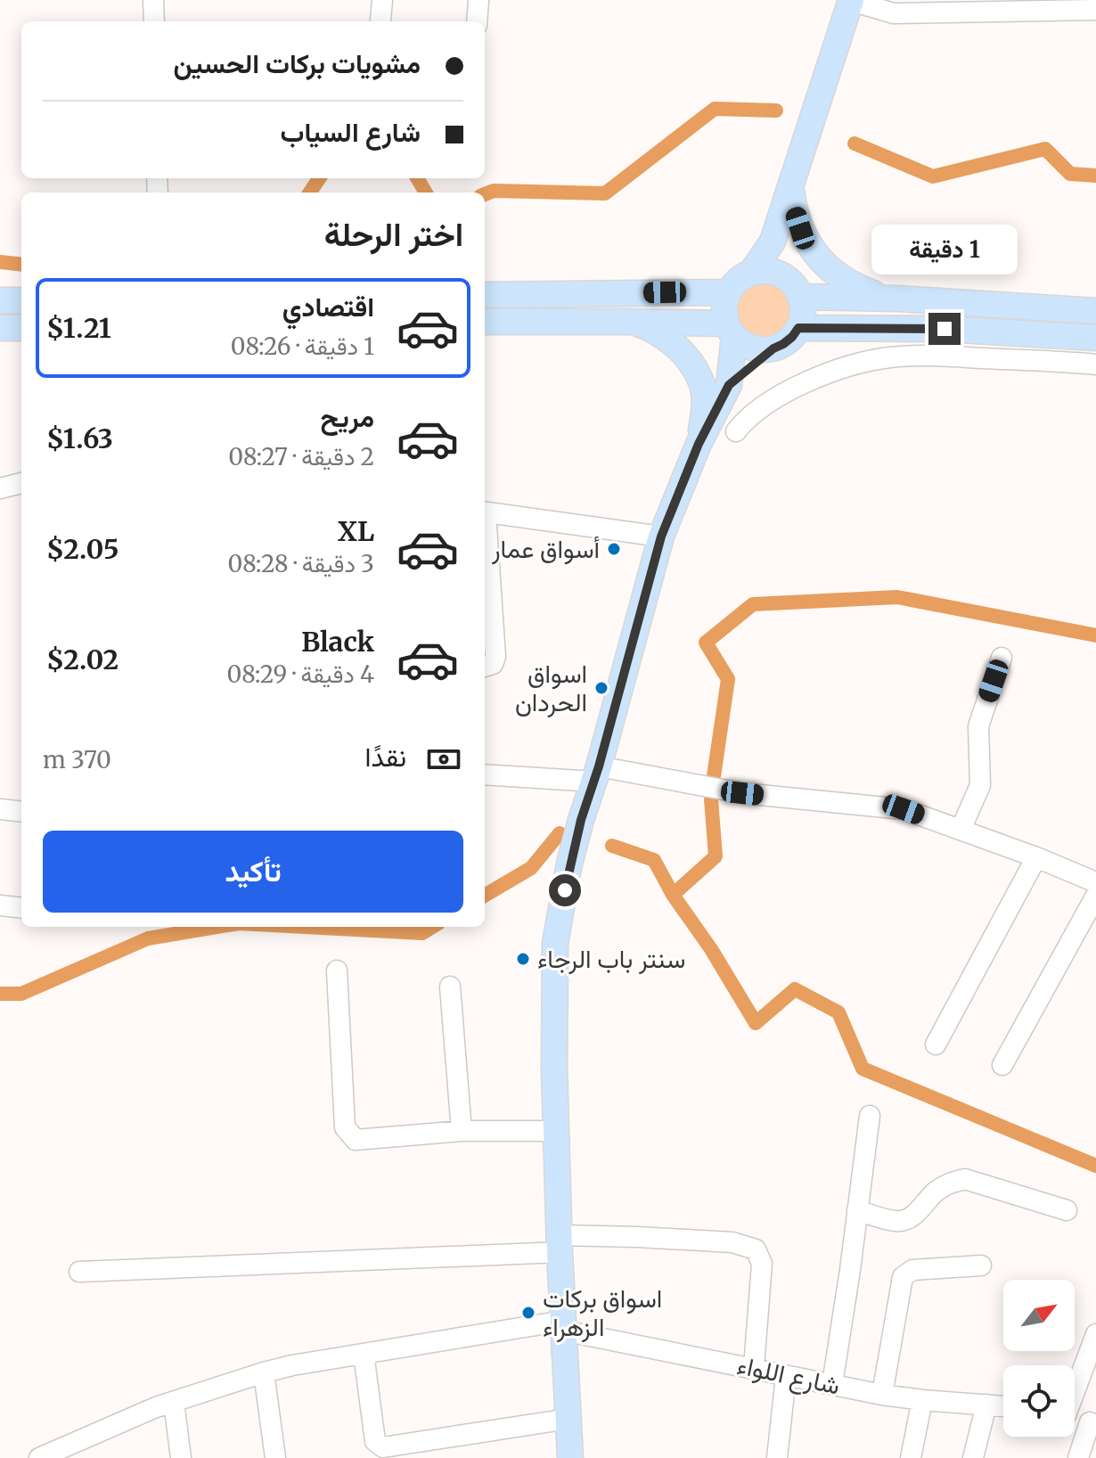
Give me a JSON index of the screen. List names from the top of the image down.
{
  "streets": {
    "street": ["شارع اللواء"]
  },
  "places": [
    "أسواق عمار",
    "اسواق الحردان",
    "سنتر باب الرجاء",
    "اسواق بركات الزهراء"
  ],
  "north": "top right",
  "page": {
    "banner": ["مشويات بركات الحسين", "شارع السياب"],
    "heading": "اختر الرحلة",
    "bubble": "1 دقيقة",
    "list": [
      {
        "name": "اقتصادي",
        "note": "1 دقيقة · 08:26",
        "value": "$1.21"
      },
      {
        "name": "مريح",
        "note": "2 دقيقة · 08:27",
        "value": "$1.63"
      },
      {
        "name": "XL",
        "note": "3 دقيقة · 08:28",
        "value": "$2.05"
      },
      {
        "name": "Black",
        "note": "4 دقيقة · 08:29",
        "value": "$2.02"
      }
    ],
    "pay": ["نقدًا", "370 m"],
    "buttons": "تأكيد"
  }
}
